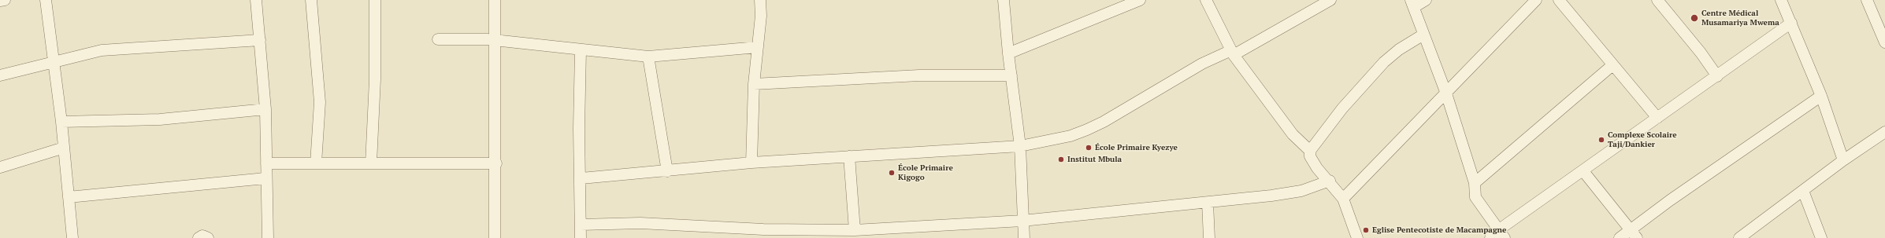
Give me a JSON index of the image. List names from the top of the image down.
{
  "places": [
    "Centre Médical Musamariya Mwema",
    "Complexe Scolaire Taji/Dankier",
    "École Primaire Kyezye",
    "Institut Mbula",
    "École Primaire Kigogo",
    "Eglise Pentecotiste de Macampagne"
  ]
}
